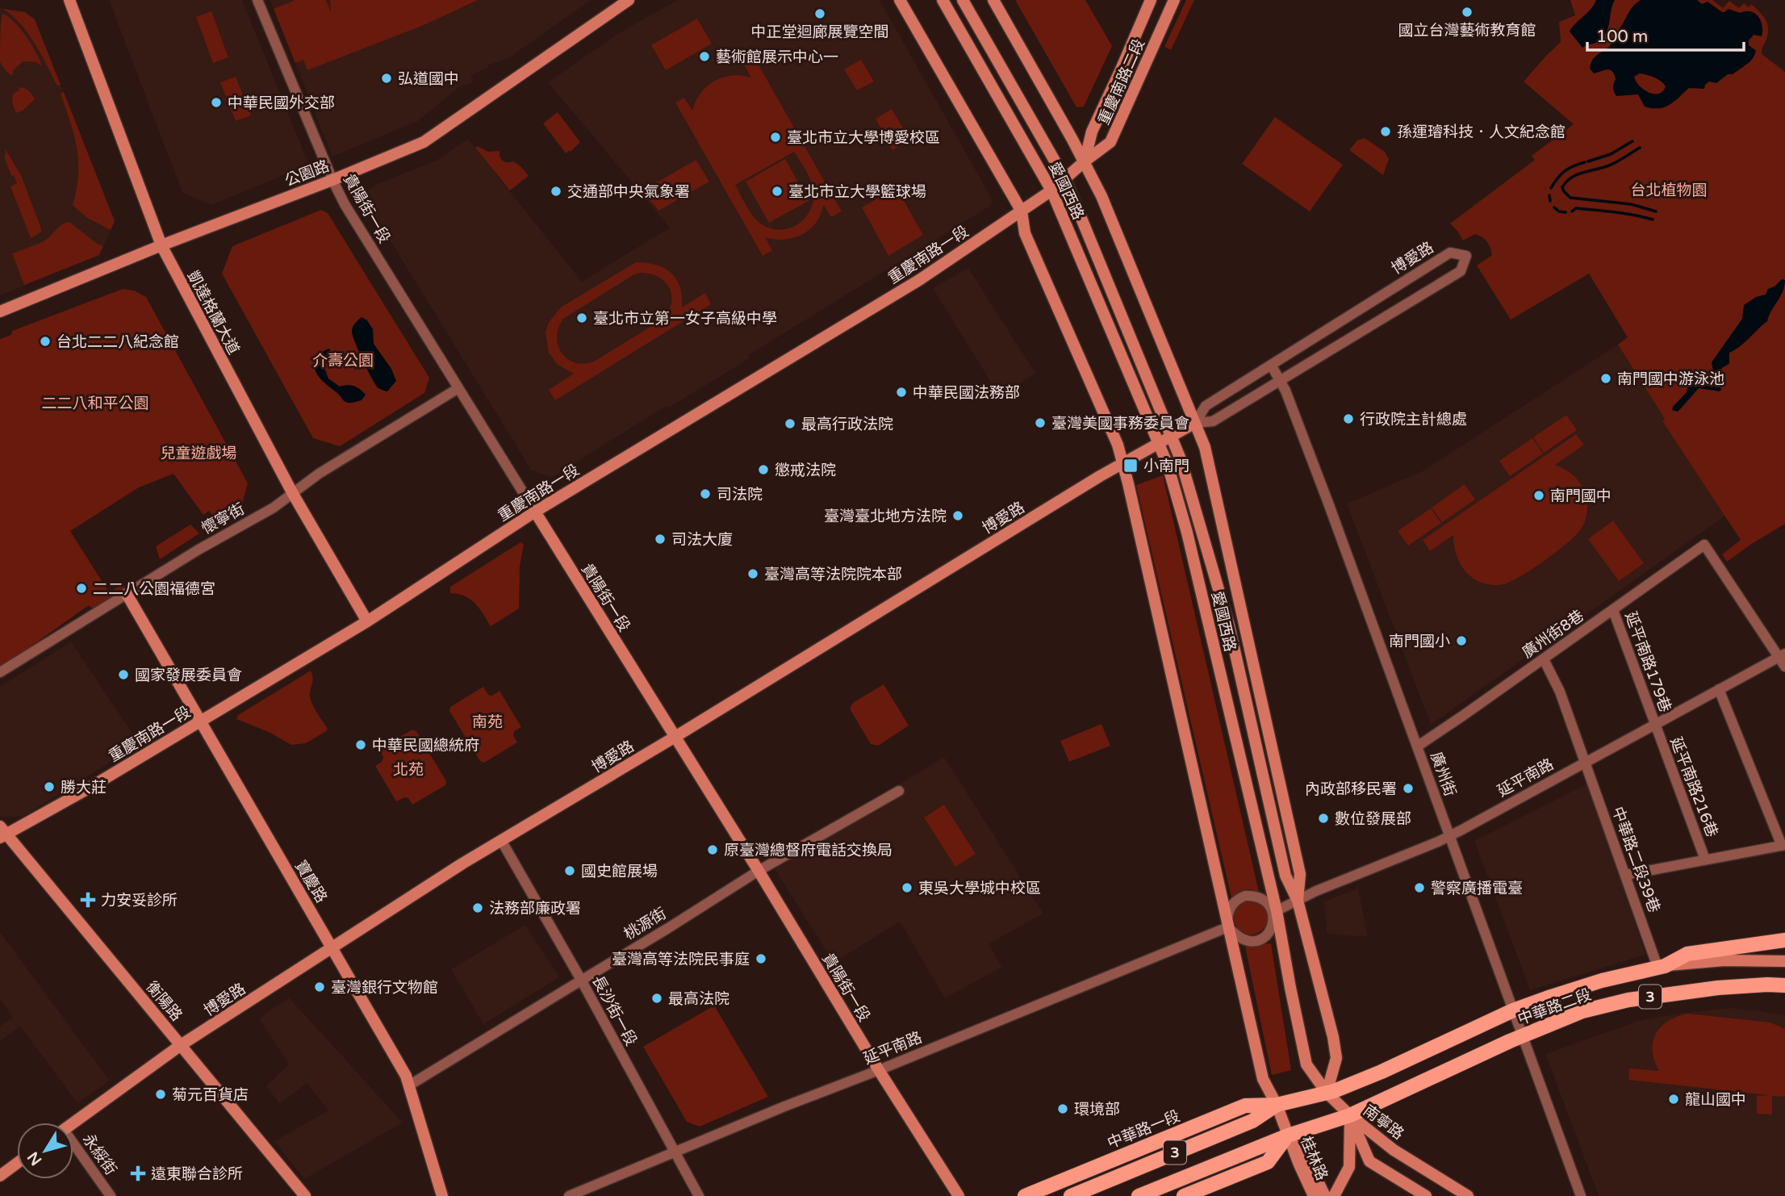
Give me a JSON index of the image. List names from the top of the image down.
{
  "streets": {
    "main road": ["3", "中華路二段", "中華路一段"],
    "street": [
      "重慶南路二段",
      "公園路",
      "愛國西路",
      "貴陽街一段",
      "重慶南路一段",
      "博愛路",
      "凱達格蘭大道",
      "懷寧街",
      "廣州街8巷",
      "延平南路179巷",
      "廣州街",
      "延平南路",
      "延平南路216巷",
      "中華路二段39巷",
      "寶慶路",
      "桃源街",
      "衡陽路",
      "長沙街一段",
      "南寧路",
      "永綏街",
      "桂林路"
    ]
  },
  "crossings": [
    ["重慶南路二段", "愛國西路"],
    ["重慶南路二段", "重慶南路一段"],
    ["公園路", "貴陽街一段"],
    ["公園路", "凱達格蘭大道"],
    ["愛國西路", "重慶南路一段"],
    ["愛國西路", "博愛路"],
    ["愛國西路", "延平南路"],
    ["愛國西路", "中華路二段"],
    ["愛國西路", "中華路一段"],
    ["貴陽街一段", "重慶南路一段"],
    ["貴陽街一段", "博愛路"],
    ["貴陽街一段", "懷寧街"],
    ["貴陽街一段", "延平南路"],
    ["貴陽街一段", "桃源街"],
    ["重慶南路一段", "凱達格蘭大道"],
    ["重慶南路一段", "寶慶路"],
    ["重慶南路一段", "衡陽路"],
    ["博愛路", "廣州街"],
    ["博愛路", "寶慶路"],
    ["博愛路", "衡陽路"],
    ["博愛路", "長沙街一段"],
    ["凱達格蘭大道", "懷寧街"],
    ["懷寧街", "寶慶路"],
    ["廣州街8巷", "延平南路179巷"],
    ["廣州街8巷", "廣州街"],
    ["廣州街8巷", "延平南路"],
    ["廣州街8巷", "中華路二段39巷"],
    ["延平南路179巷", "延平南路"],
    ["延平南路179巷", "延平南路216巷"],
    ["廣州街", "延平南路"],
    ["廣州街", "中華路二段"],
    ["延平南路", "延平南路216巷"],
    ["延平南路", "中華路二段39巷"],
    ["延平南路", "長沙街一段"],
    ["中華路二段39巷", "中華路二段"],
    ["寶慶路", "桃源街"],
    ["桃源街", "長沙街一段"],
    ["3", "中華路二段"],
    ["3", "南寧路"],
    ["3", "桂林路"],
    ["中華路二段", "南寧路"],
    ["中華路二段", "中華路一段"],
    ["中華路二段", "桂林路"],
    ["南寧路", "桂林路"]
  ],
  "parks": [
    "台北植物園",
    "介壽公園",
    "二二八和平公園",
    "兒童遊戲場",
    "南苑",
    "北苑"
  ],
  "places": {
    "other": [
      "國立台灣藝術教育館",
      "中正堂迴廊展覽空間",
      "藝術館展示中心一",
      "弘道國中",
      "中華民國外交部",
      "孫運璿科技．人文紀念館",
      "臺北市立大學博愛校區",
      "交通部中央氣象署",
      "臺北市立大學籃球場",
      "臺北市立第一女子高級中學",
      "台北二二八紀念館",
      "南門國中游泳池",
      "中華民國法務部",
      "行政院主計總處",
      "臺灣美國事務委員會",
      "最高行政法院",
      "懲戒法院",
      "司法院",
      "南門國中",
      "臺灣臺北地方法院",
      "司法大廈",
      "臺灣高等法院院本部",
      "二二八公園福德宮",
      "南門國小",
      "國家發展委員會",
      "中華民國總統府",
      "勝大莊",
      "內政部移民署",
      "數位發展部",
      "原臺灣總督府電話交換局",
      "國史館展場",
      "東吳大學城中校區",
      "警察廣播電臺",
      "法務部廉政署",
      "臺灣高等法院民事庭",
      "臺灣銀行文物館",
      "最高法院",
      "菊元百貨店",
      "龍山國中",
      "環境部"
    ],
    "transit": ["小南門"],
    "health": ["力安妥診所", "遠東聯合診所"]
  },
  "scale_bar": "100 m",
  "north": "bottom left"
}
